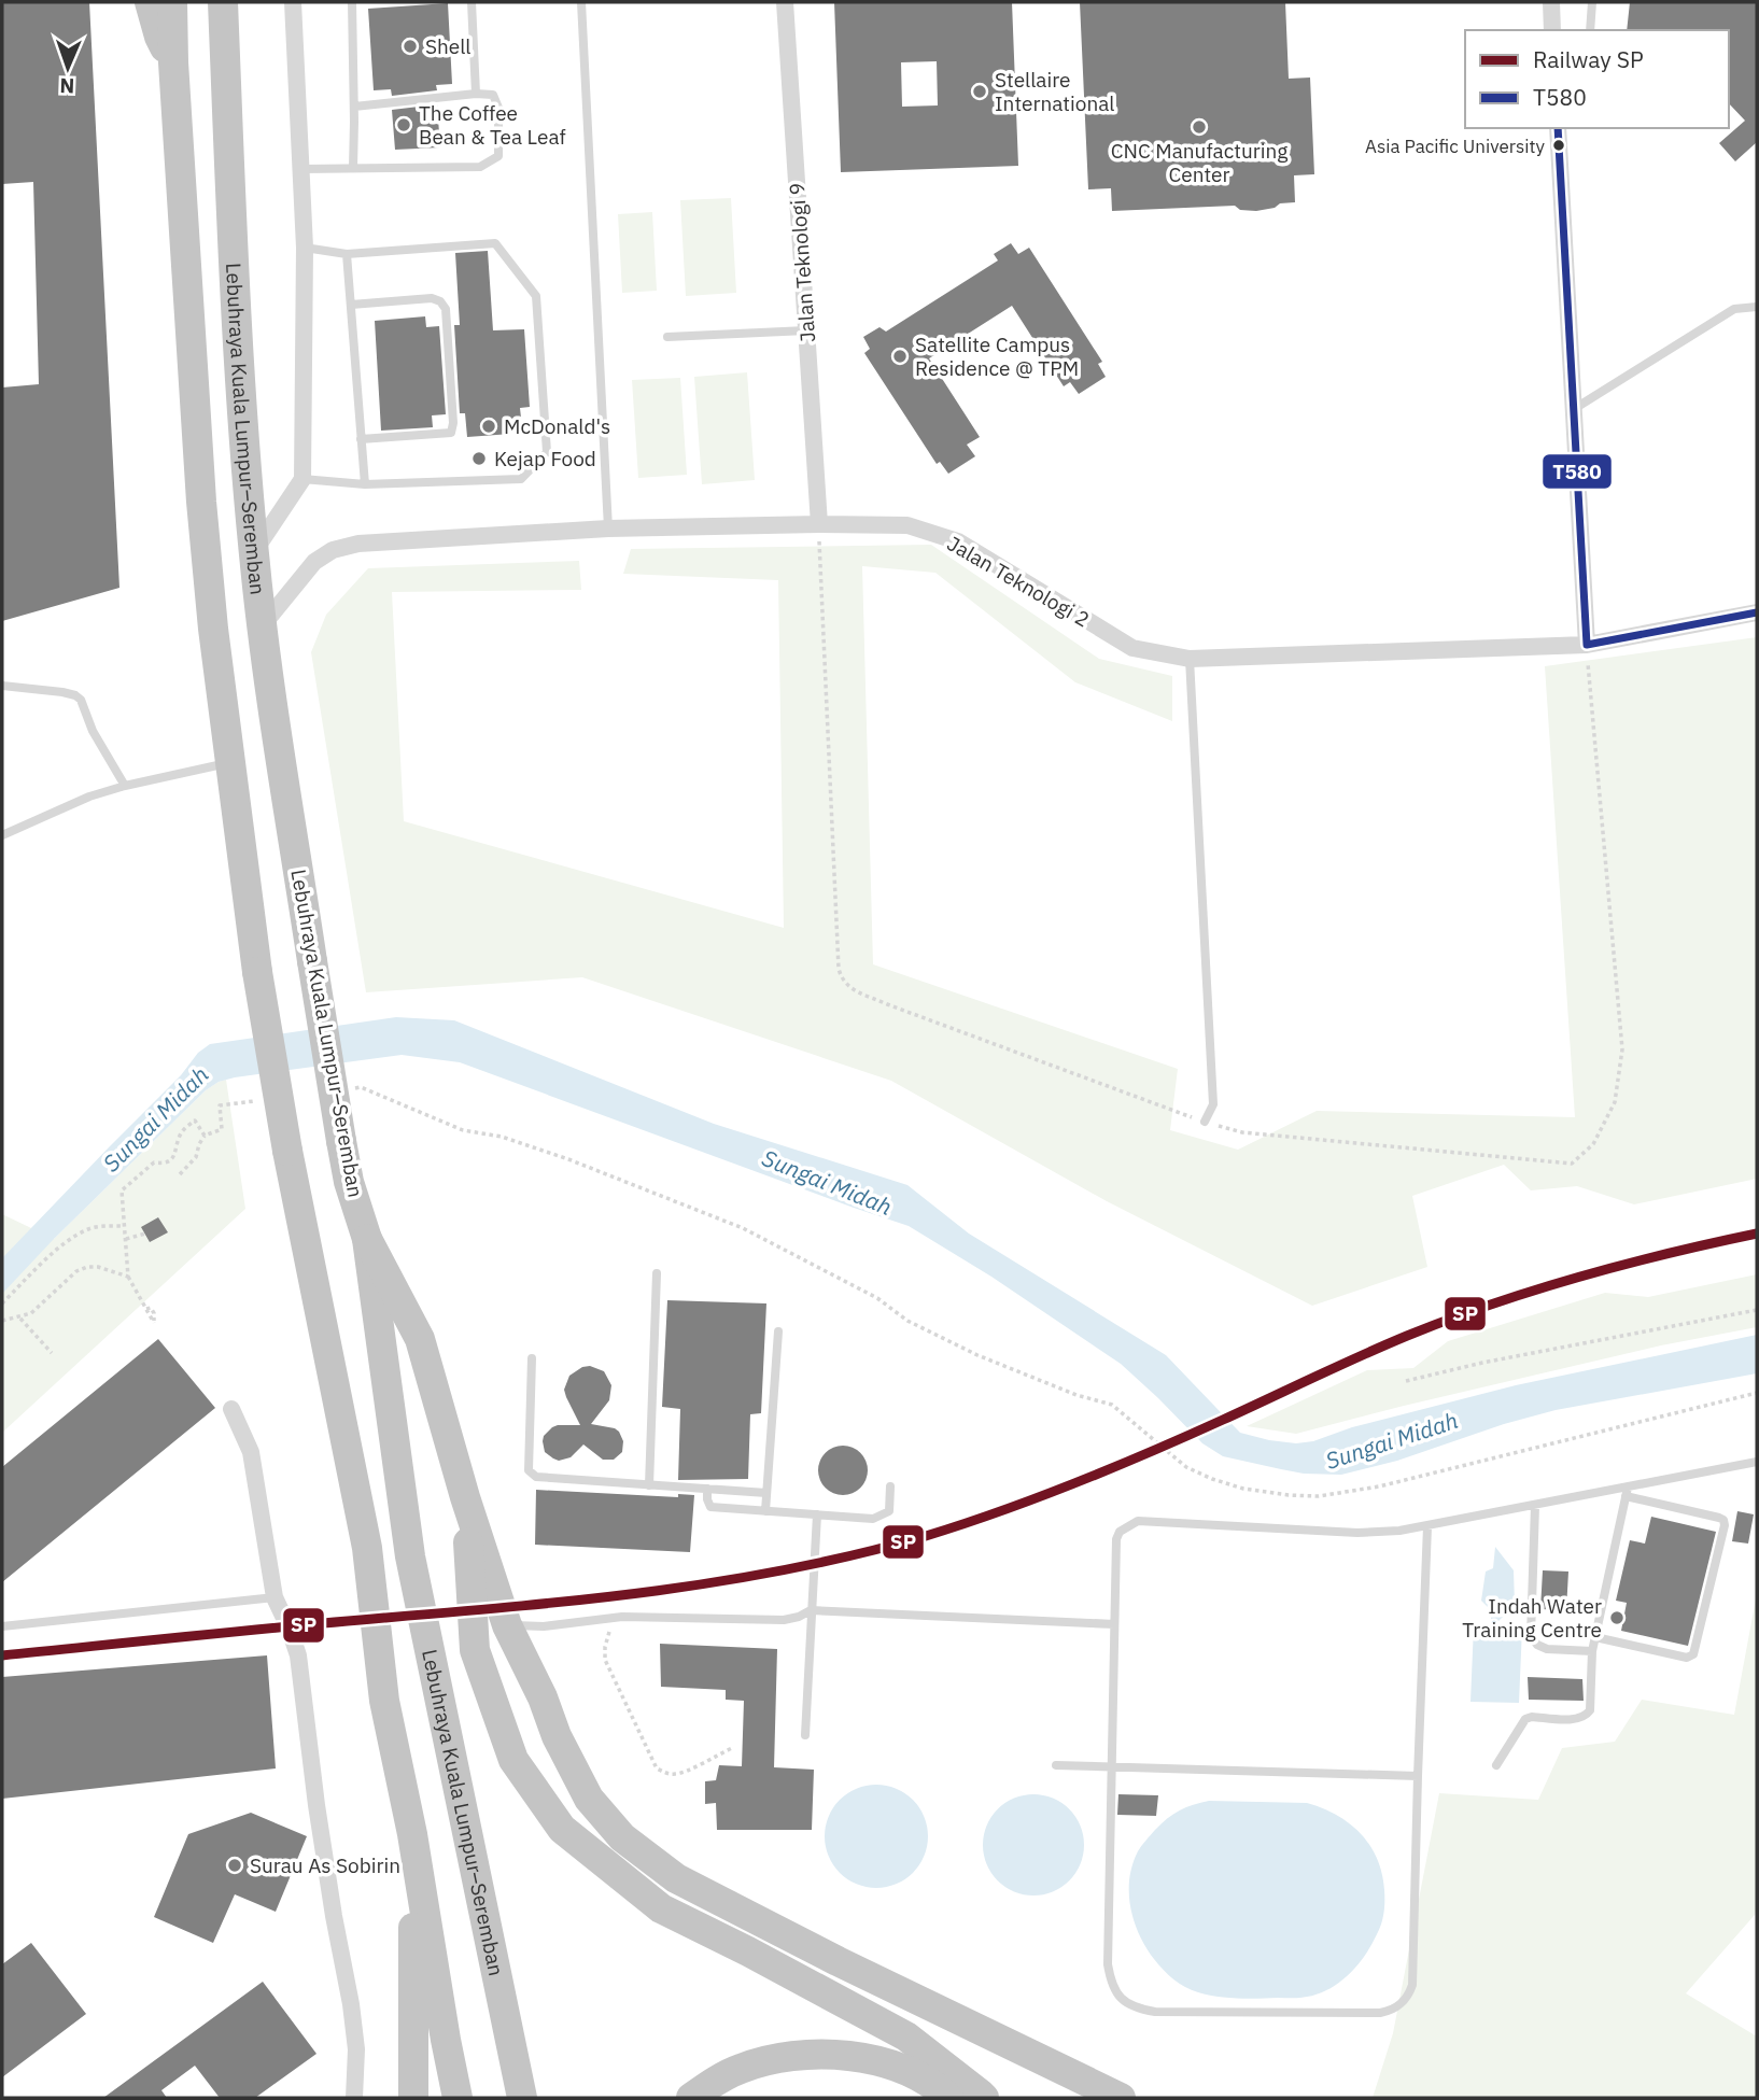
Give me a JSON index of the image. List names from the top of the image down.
{
  "streets": {
    "highway": ["Lebuhraya Kuala Lumpur–Seremban"],
    "street": ["Jalan Teknologi 9", "Jalan Teknologi 2"]
  },
  "crossings": [
    ["Jalan Teknologi 9", "Jalan Teknologi 2"],
    ["Lebuhraya Kuala Lumpur–Seremban", "Jalan Teknologi 2"]
  ],
  "water": ["Sungai Midah"],
  "places": [
    "Shell",
    "Stellaire International",
    "The Coffee Bean & Tea Leaf",
    "CNC Manufacturing Center",
    "Asia Pacific University",
    "Satellite Campus Residence @ TPM",
    "McDonald's",
    "Kejap Food",
    "Indah Water Training Centre",
    "Surau As Sobirin"
  ],
  "lines": ["transit line T580", "rail line SP"],
  "legend": ["Railway SP", "T580"],
  "north": "bottom"
}
